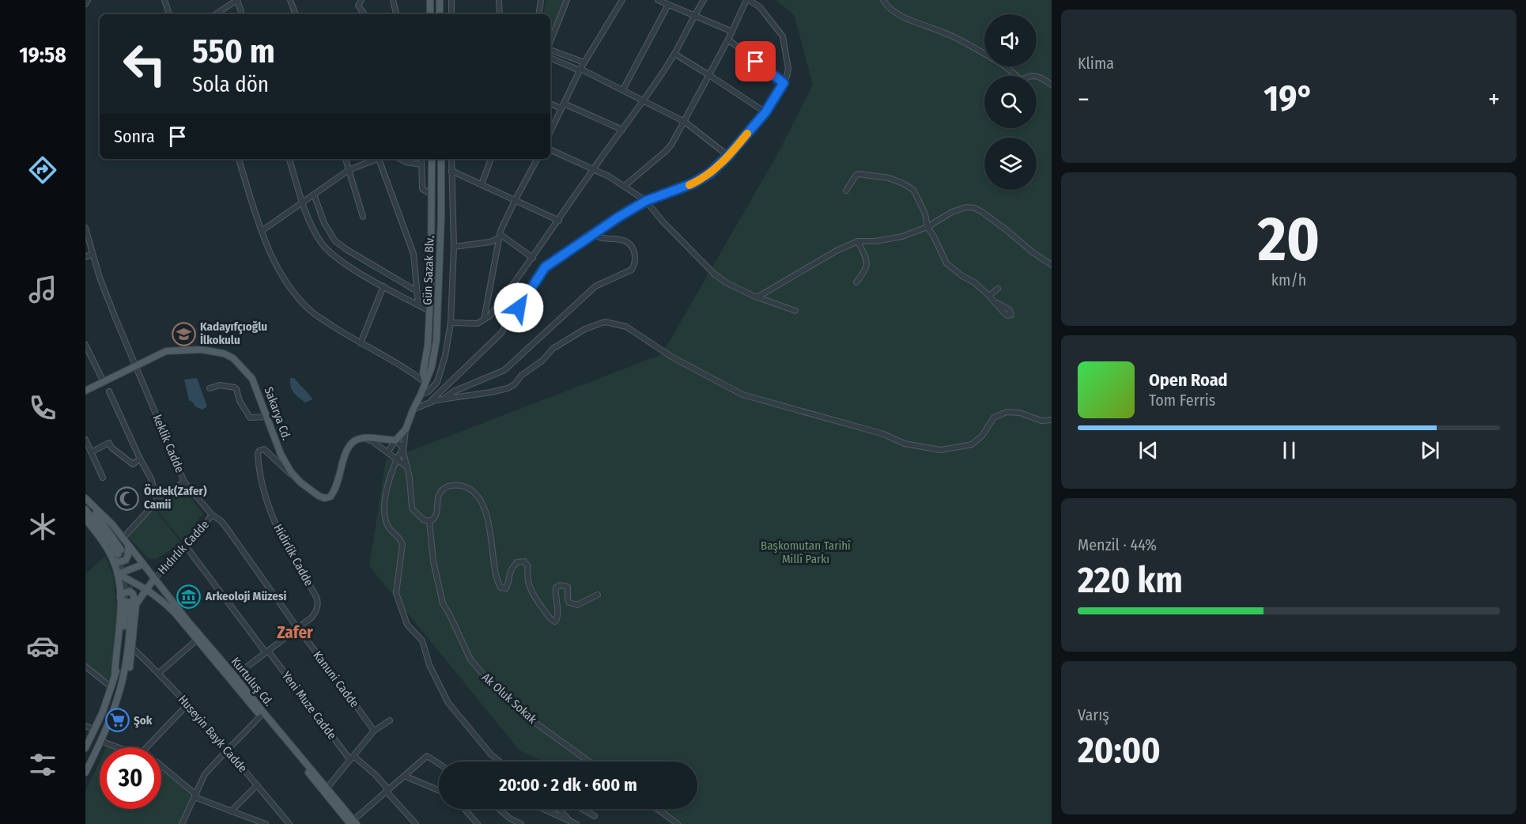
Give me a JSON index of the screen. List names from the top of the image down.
{
  "streets": {
    "main road": ["Gün Sazak Blv.", "Sakarya Cd.", "Kurtuluş Cd."],
    "street": [
      "keklik Cadde",
      "Hıdırlık Cadde",
      "Hidirlik Cadde",
      "Kanuni Cadde",
      "Ak Oluk Sokak",
      "Yeni Muze Cadde",
      "Huseyin Bayk Cadde"
    ]
  },
  "crossings": [
    ["Sakarya Cd.", "keklik Cadde"],
    ["Sakarya Cd.", "Hidirlik Cadde"],
    ["keklik Cadde", "Hıdırlık Cadde"],
    ["keklik Cadde", "Kanuni Cadde"],
    ["Hıdırlık Cadde", "Kanuni Cadde"],
    ["Hıdırlık Cadde", "Kurtuluş Cd."],
    ["Hıdırlık Cadde", "Yeni Muze Cadde"],
    ["Hidirlik Cadde", "Kanuni Cadde"],
    ["Hidirlik Cadde", "Kurtuluş Cd."],
    ["Hidirlik Cadde", "Yeni Muze Cadde"]
  ],
  "districts": ["Zafer"],
  "parks": ["Başkomutan Tarihî Millî Parkı"],
  "places": {
    "school or university": ["Kadayıfçıoğlu İlkokulu"],
    "mosque": ["Ördek(Zafer) Camii"],
    "museum": ["Arkeoloji Müzesi"],
    "supermarket": ["Şok"]
  },
  "page": {
    "tabs": "19:58",
    "tile": [
      "Klima",
      ["20", "km/h"],
      ["Menzil · 44%", "220 km"],
      ["Varış", "20:00"]
    ],
    "turn": ["550 m", "Sola dön"],
    "heat": ["−", "19°", "+"],
    "then": "Sonra",
    "song": ["Open Road", "Tom Ferris"],
    "limit": "30",
    "trip": "20:00 · 2 dk · 600 m"
  }
}
